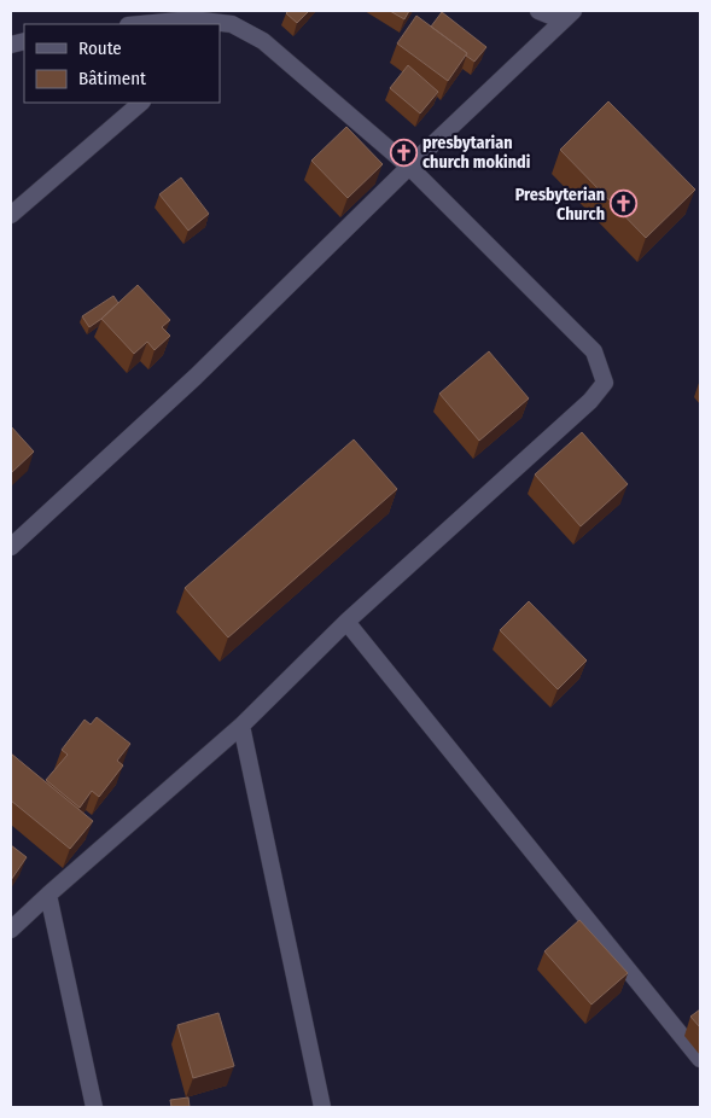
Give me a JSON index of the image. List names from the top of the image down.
{
  "places": {
    "church": ["presbytarian church mokindi", "Presbyterian Church"]
  },
  "legend": ["Route", "Bâtiment"]
}
